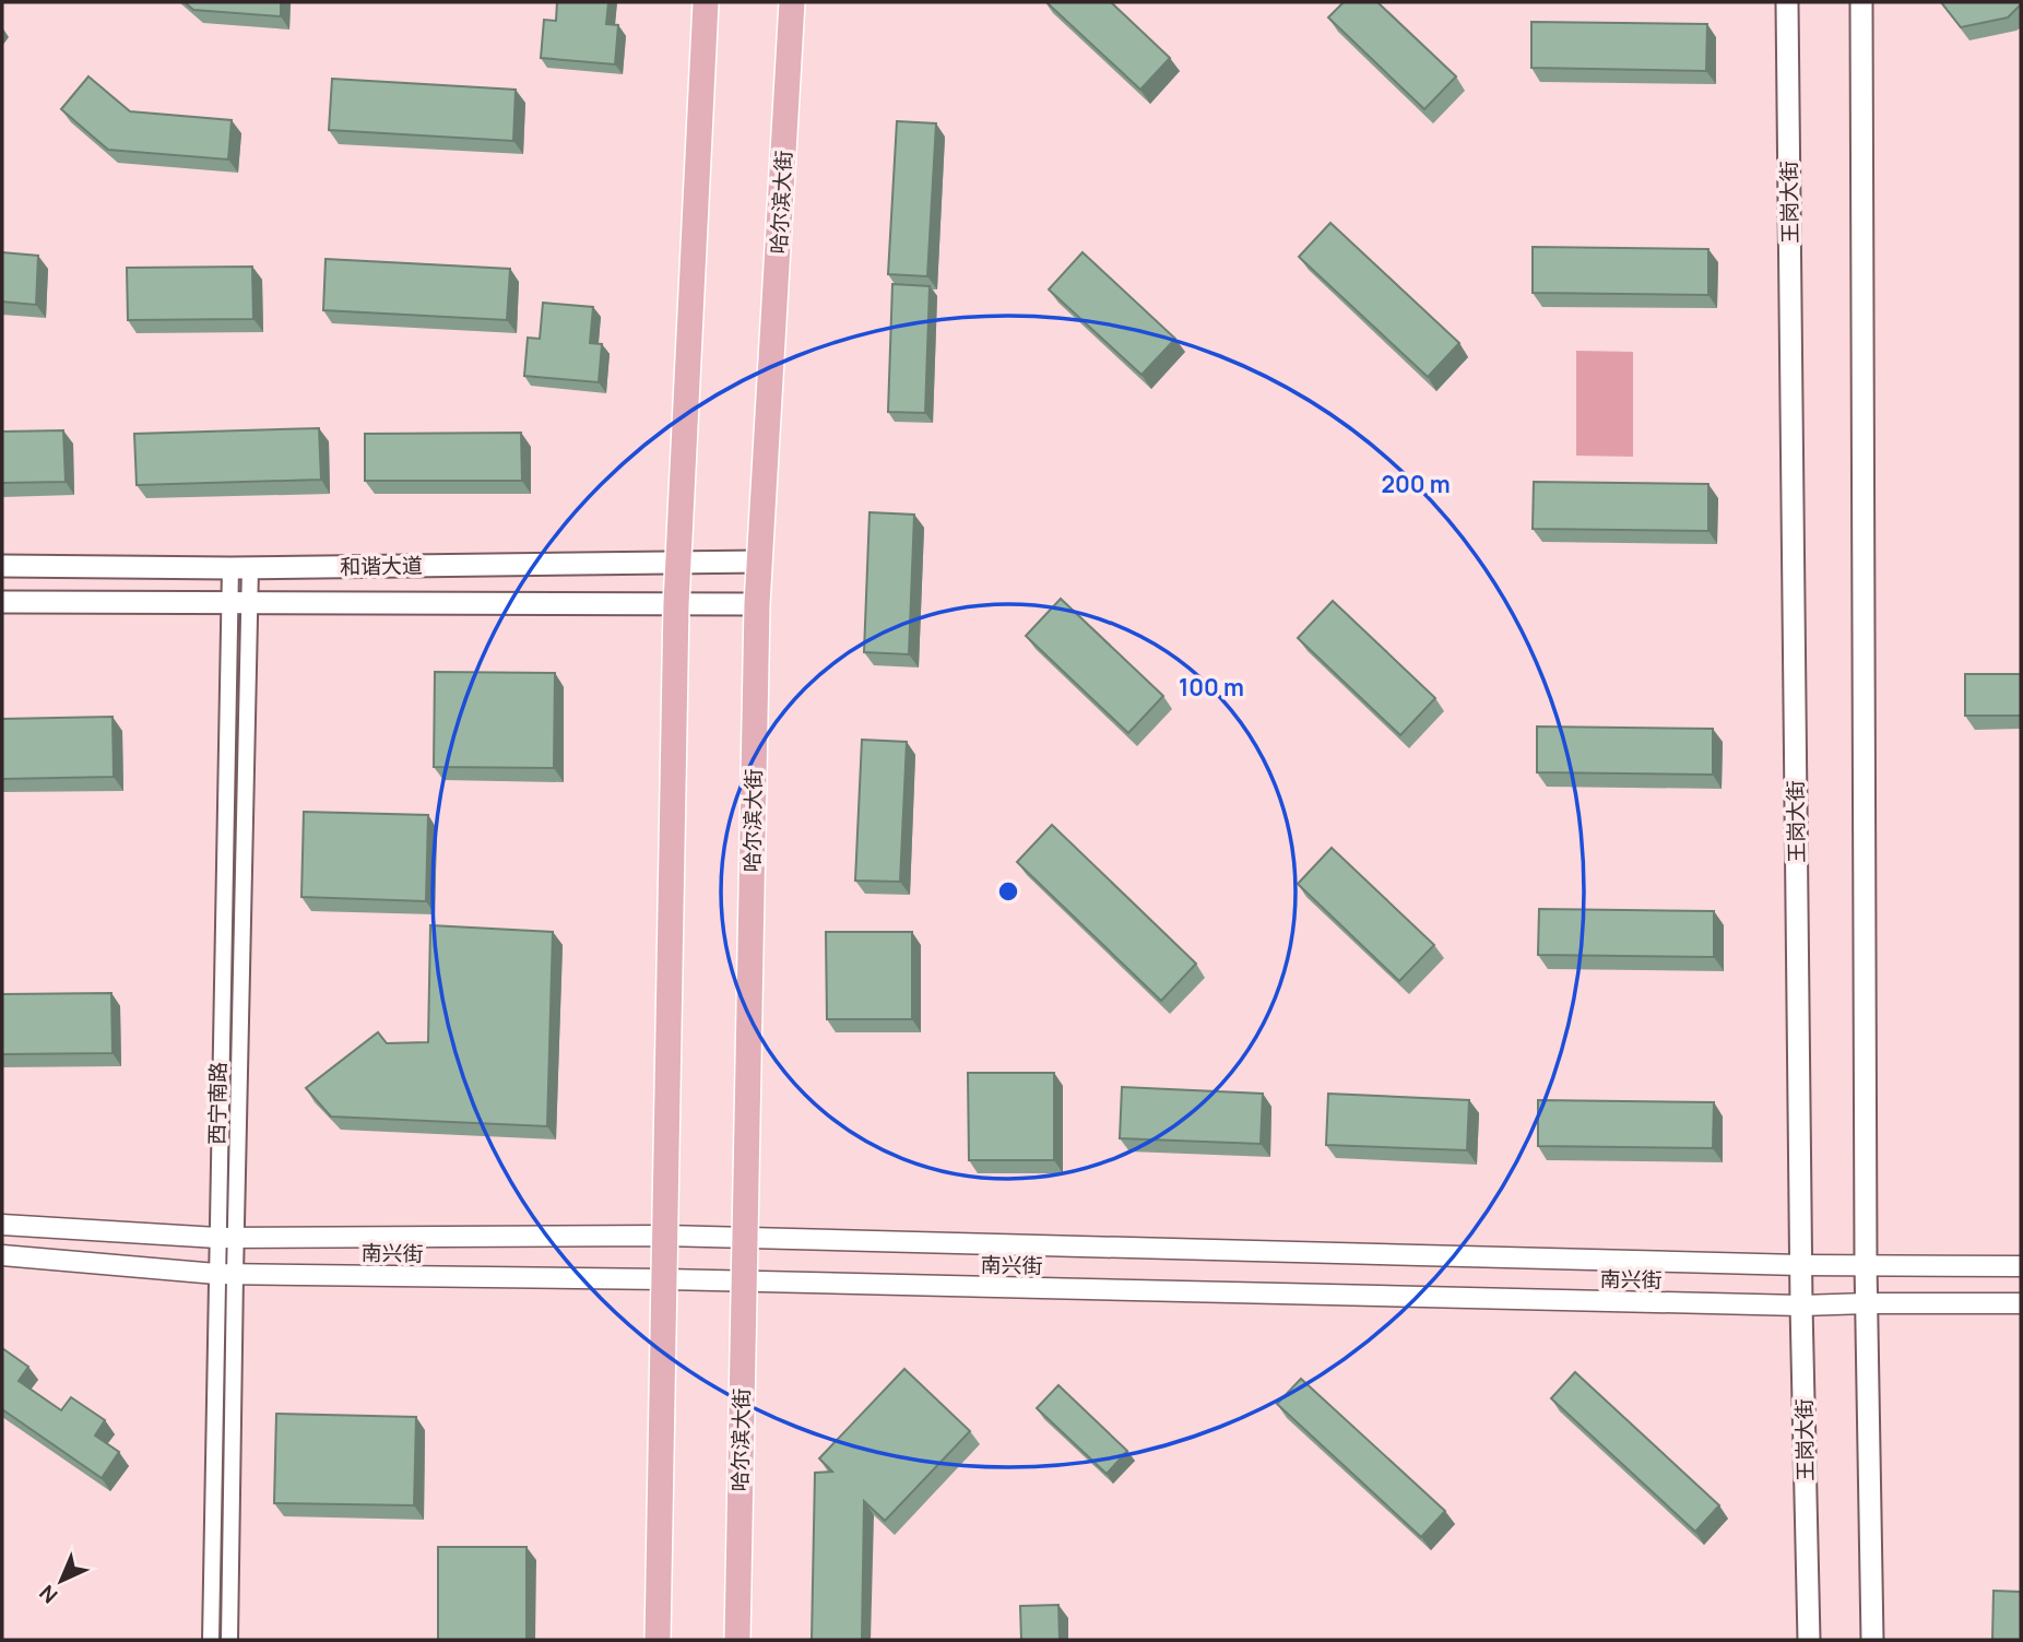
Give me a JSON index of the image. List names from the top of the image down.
{
  "streets": {
    "main road": ["哈尔滨大街", "王岗大街", "和谐大道"],
    "street": ["西宁南路", "南兴街"]
  },
  "crossings": [
    ["哈尔滨大街", "和谐大道"],
    ["哈尔滨大街", "南兴街"],
    ["王岗大街", "南兴街"],
    ["和谐大道", "西宁南路"],
    ["西宁南路", "南兴街"]
  ],
  "north": "bottom left",
  "rings": ["200 m", "100 m"]
}
